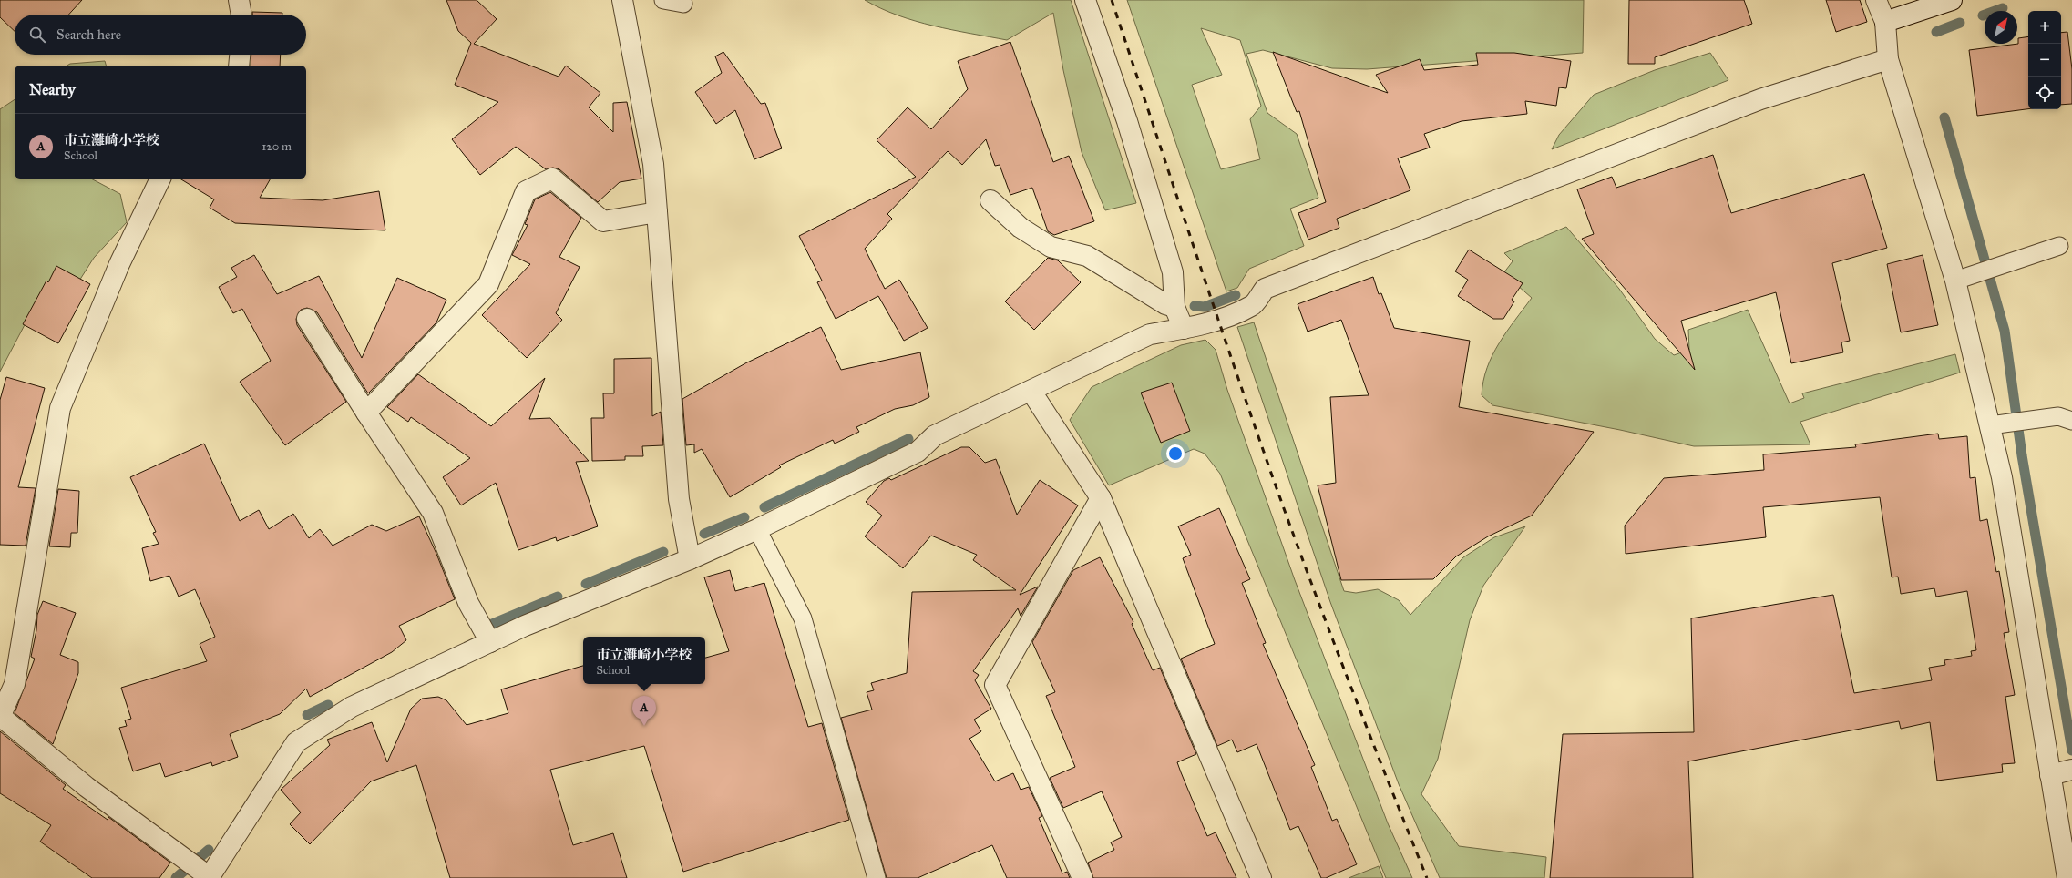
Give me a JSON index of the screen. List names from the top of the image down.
{
  "north": "top right",
  "page": {
    "map_buttons": ["+", "−"],
    "search": "Search here",
    "heading": "Nearby",
    "list": [
      {
        "mark": "A",
        "name": "市立灘崎小学校",
        "note": "School",
        "value": "120 m"
      }
    ],
    "popup": ["市立灘崎小学校", "School"],
    "pins": "A"
  }
}
